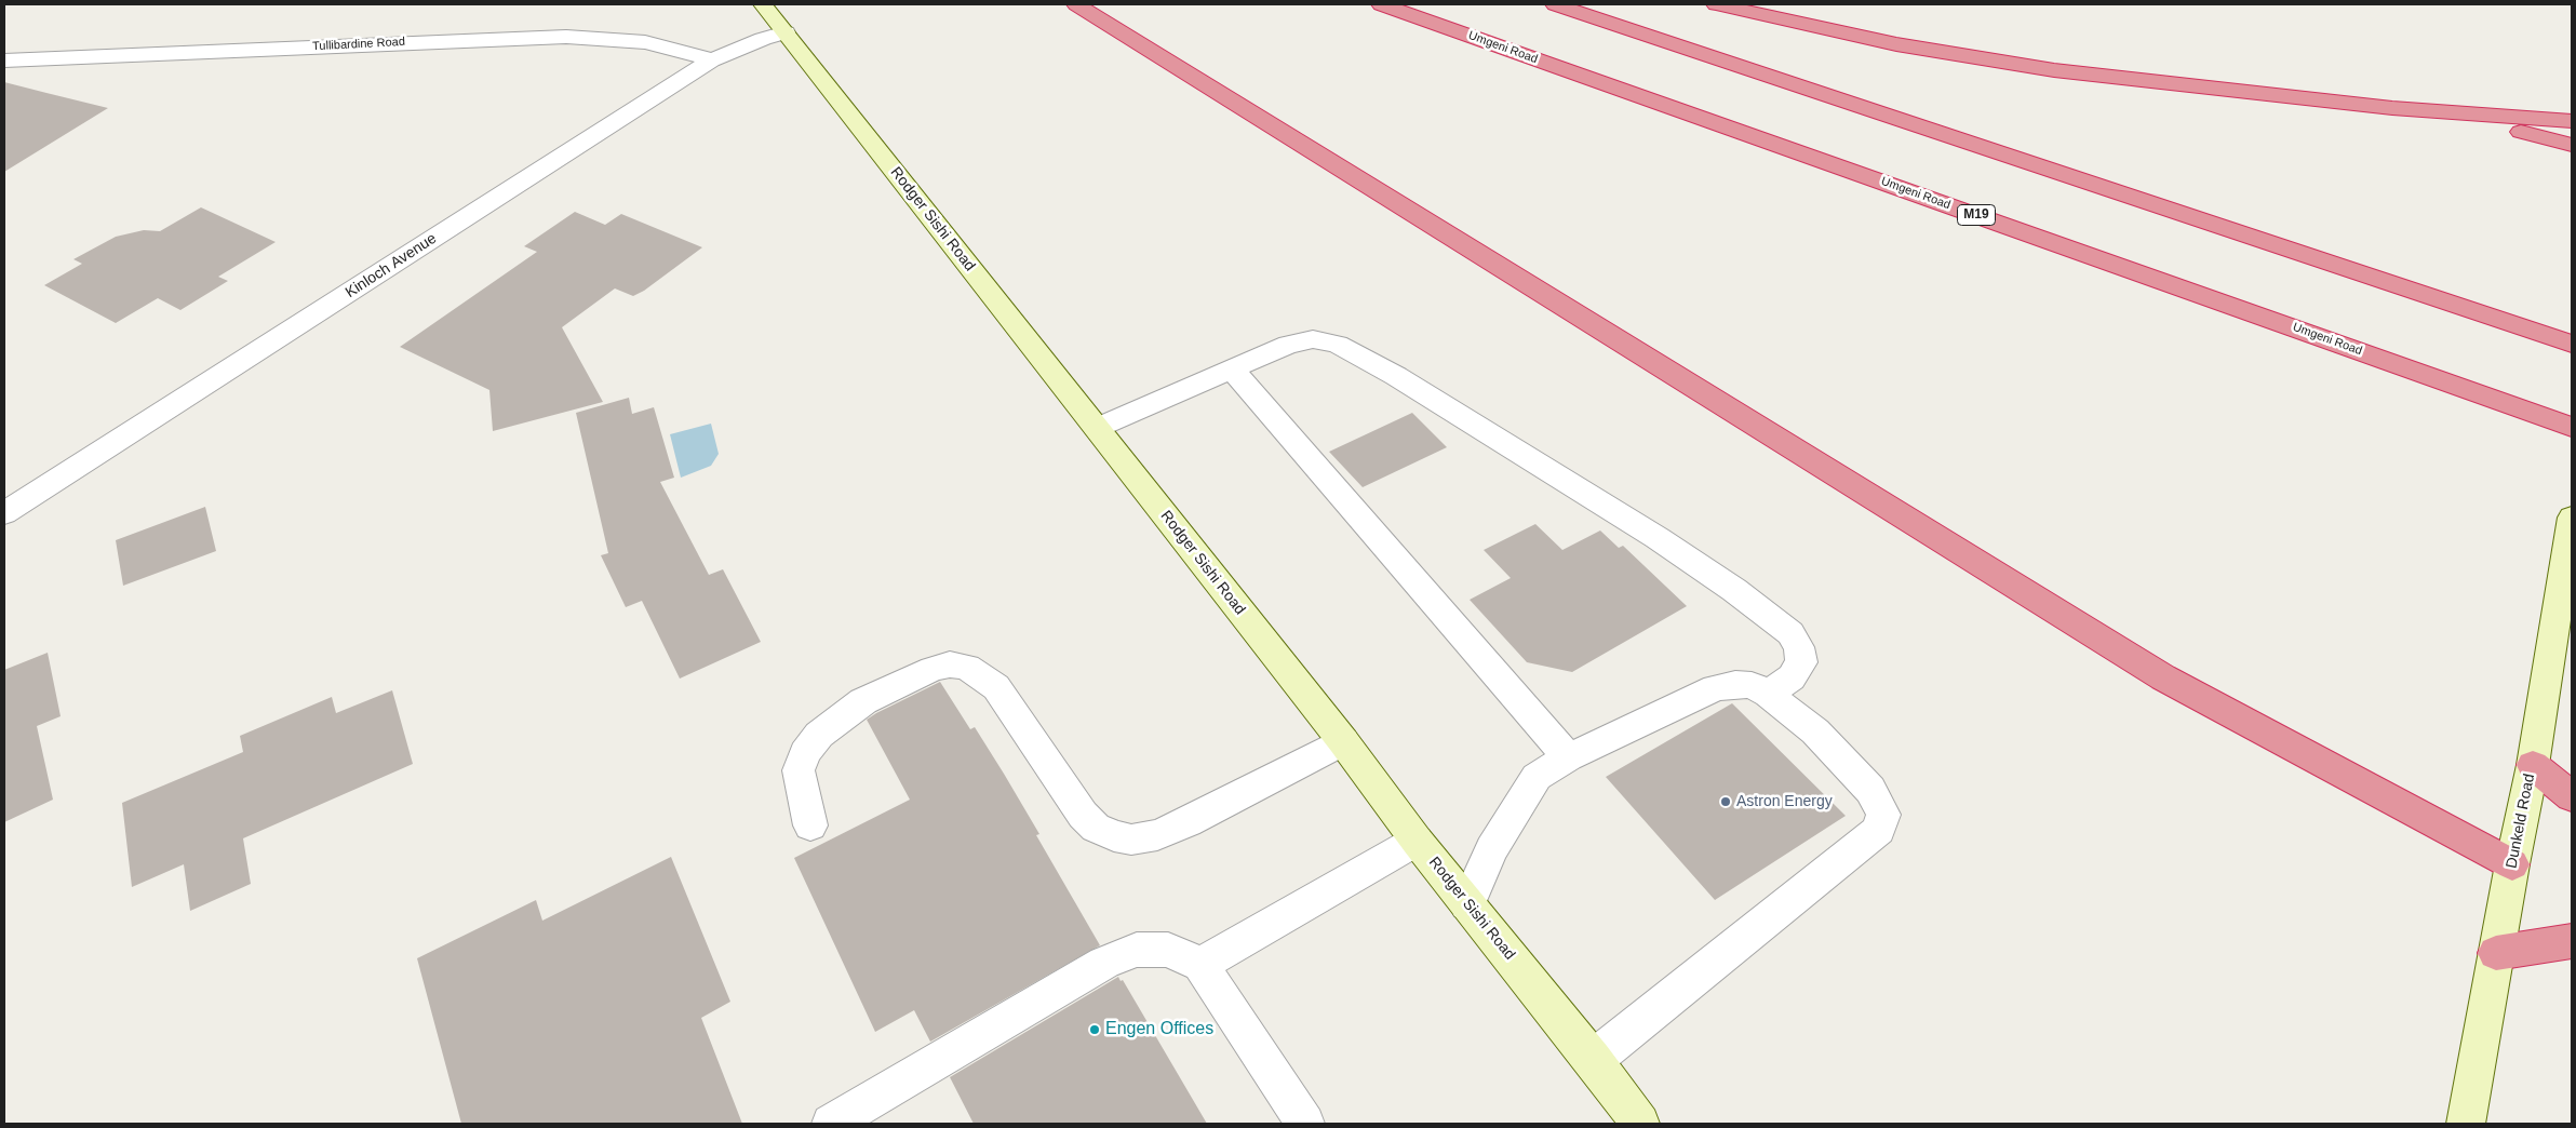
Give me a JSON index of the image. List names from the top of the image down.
{
  "streets": {
    "highway": ["Umgeni Road", "M19"],
    "street": [
      "Tullibardine Road",
      "Rodger Sishi Road",
      "Kinloch Avenue",
      "Dunkeld Road"
    ]
  },
  "crossings": [
    ["Tullibardine Road", "Kinloch Avenue"],
    ["Rodger Sishi Road", "Kinloch Avenue"]
  ],
  "places": ["Astron Energy", "Engen Offices"]
}
